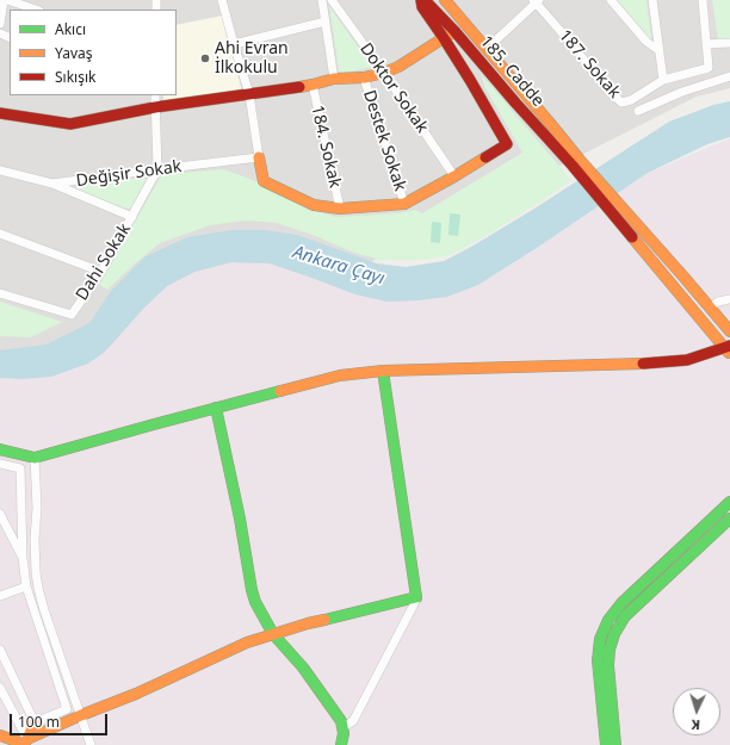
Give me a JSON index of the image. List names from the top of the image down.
{
  "streets": {
    "street": [
      "187. Sokak",
      "185. Cadde",
      "Doktor Sokak",
      "Destek Sokak",
      "184. Sokak",
      "Değişir Sokak",
      "Dahi Sokak"
    ]
  },
  "crossings": [
    ["Değişir Sokak", "Dahi Sokak"]
  ],
  "water": ["Ankara Çayı"],
  "places": ["Ahi Evran İlkokulu"],
  "legend": ["Akıcı", "Yavaş", "Sıkışık"],
  "scale_bar": "100 m",
  "north": "bottom"
}
